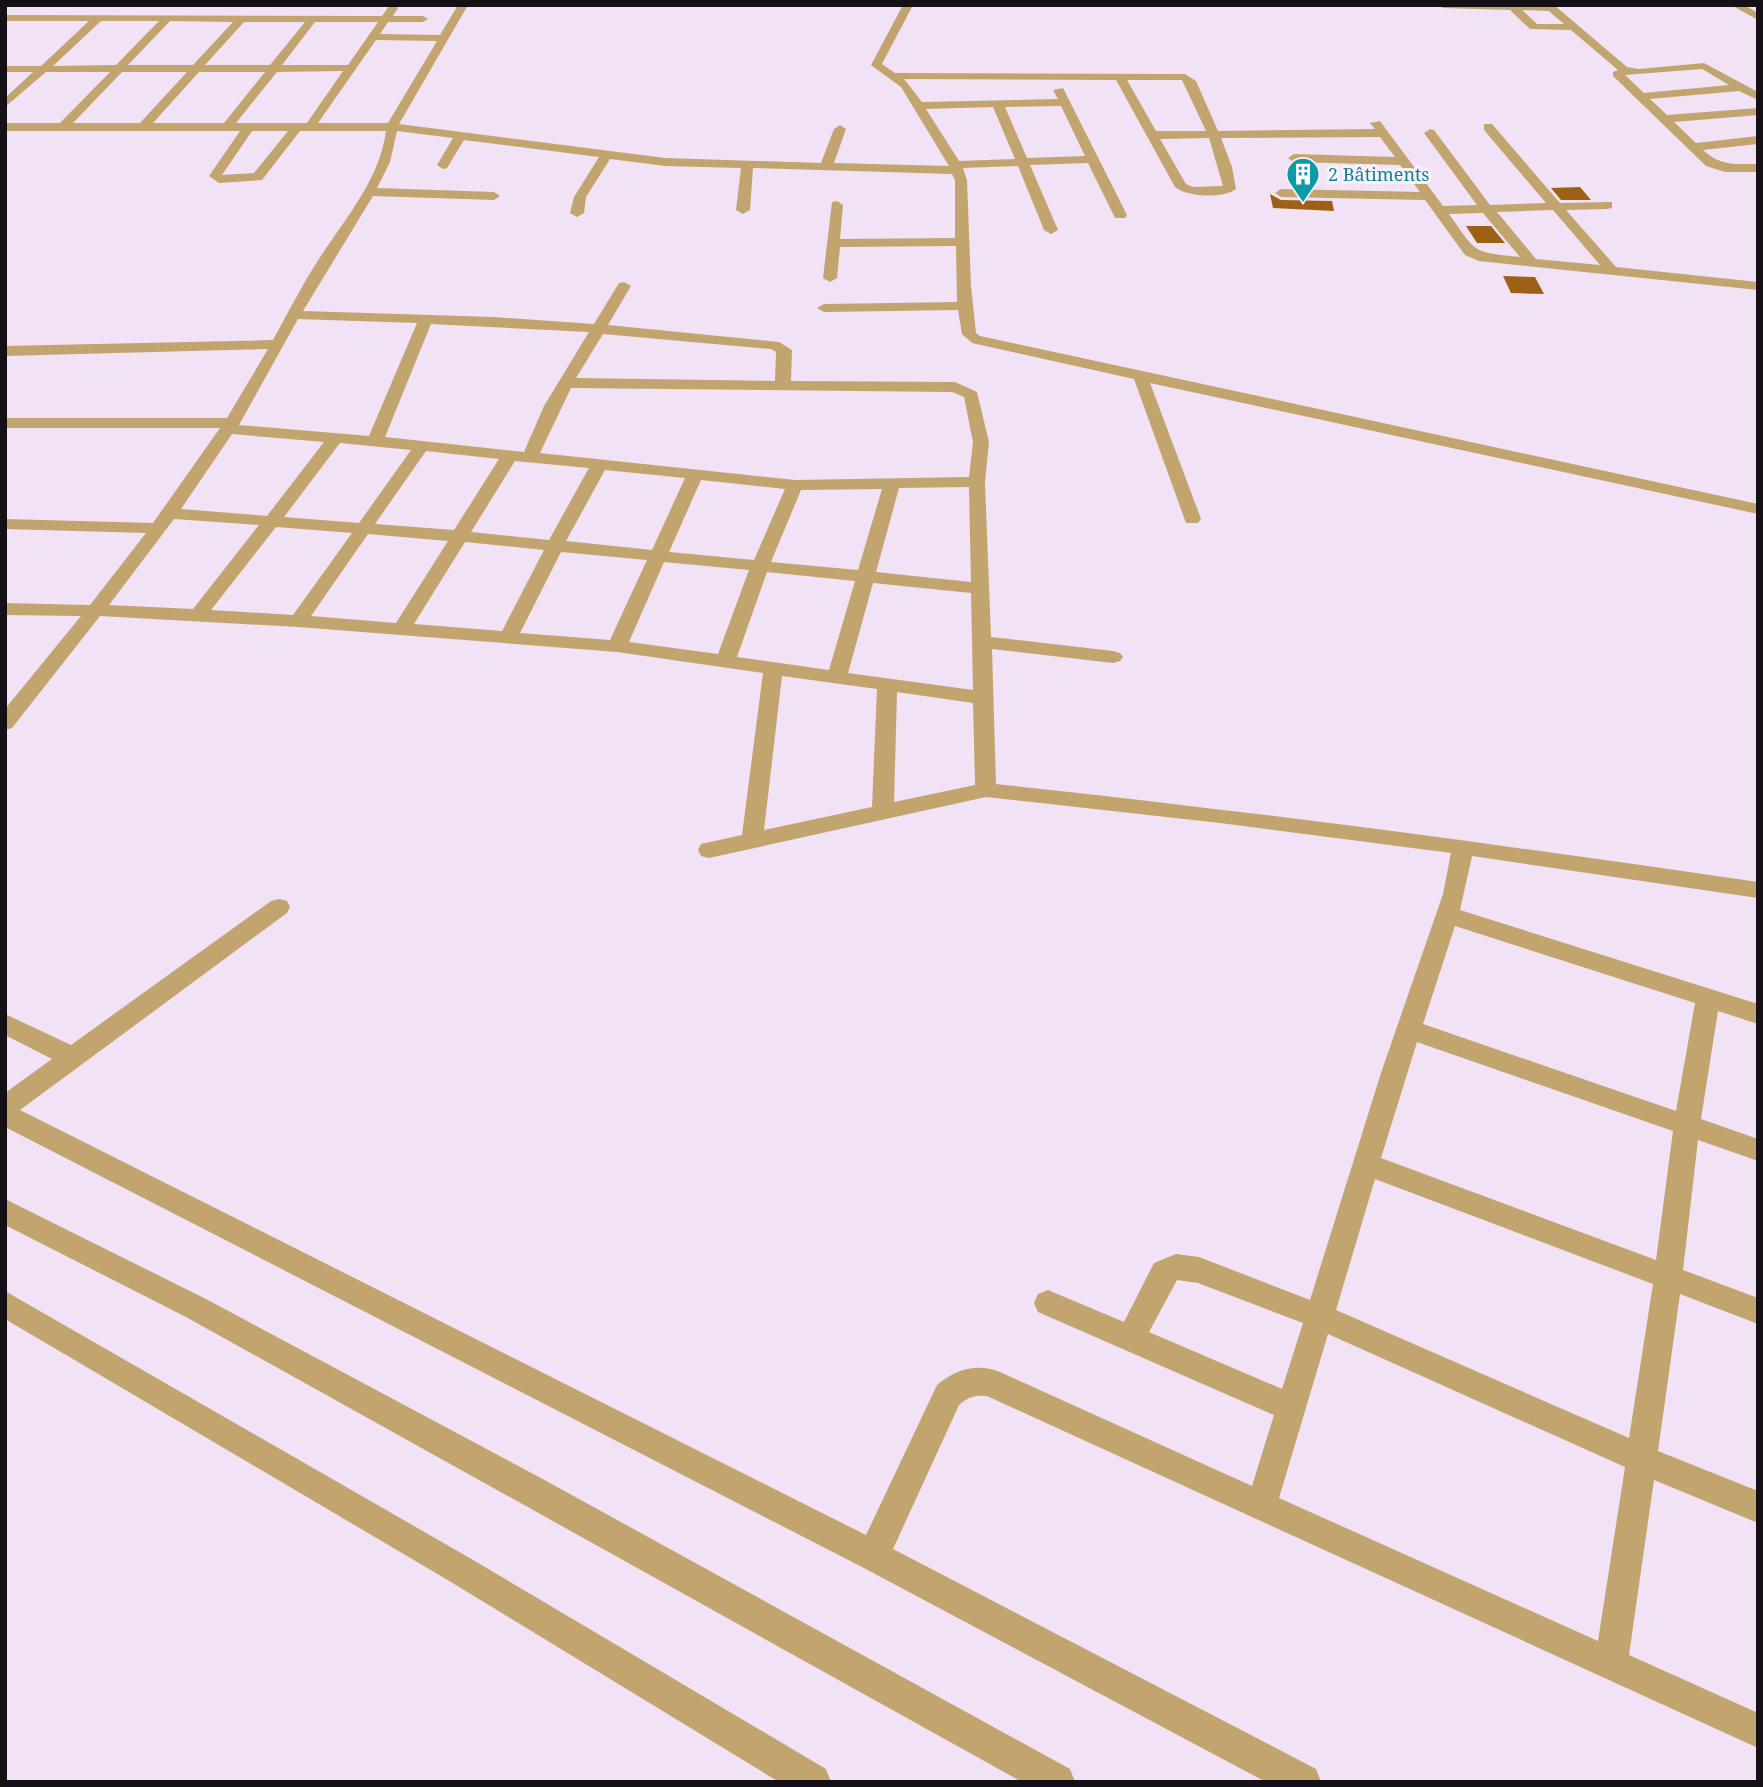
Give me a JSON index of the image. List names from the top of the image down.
{
  "places": {
    "building": ["2 Bâtiments"]
  }
}
